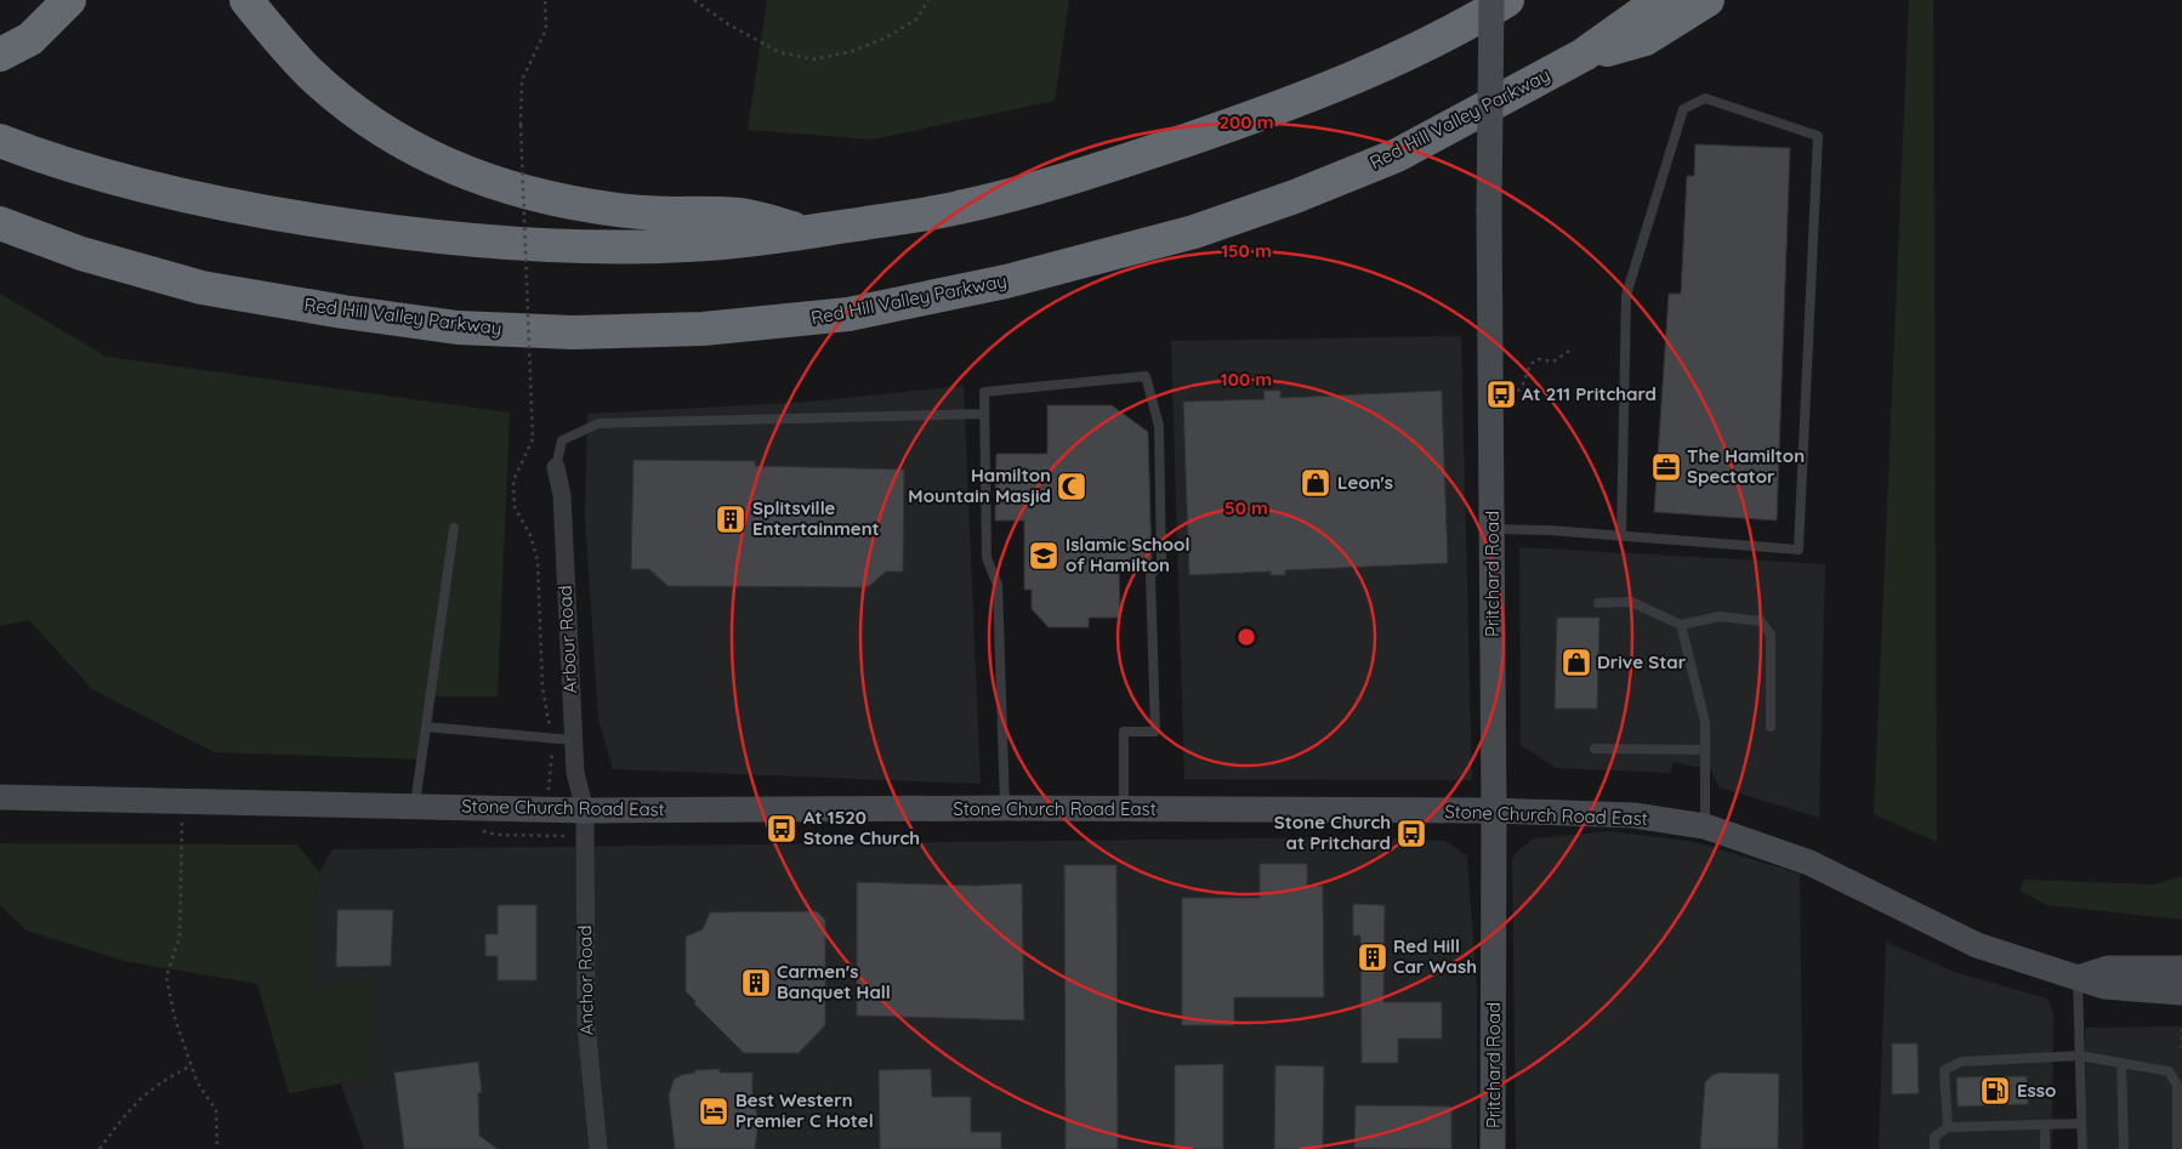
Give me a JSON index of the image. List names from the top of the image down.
{
  "streets": {
    "highway": ["Red Hill Valley Parkway"],
    "main road": ["Pritchard Road", "Stone Church Road East"],
    "street": ["Arbour Road", "Anchor Road"]
  },
  "crossings": [
    ["Pritchard Road", "Stone Church Road East"],
    ["Arbour Road", "Stone Church Road East"],
    ["Arbour Road", "Anchor Road"],
    ["Stone Church Road East", "Anchor Road"]
  ],
  "places": {
    "bus stop": ["At 211 Pritchard", "At 1520 Stone Church", "Stone Church at Pritchard"],
    "office": ["The Hamilton Spectator"],
    "shop": ["Leon's", "Drive Star"],
    "mosque": ["Hamilton Mountain Masjid"],
    "building": ["Splitsville Entertainment", "Red Hill Car Wash", "Carmen's Banquet Hall"],
    "school or university": ["Islamic School of Hamilton"],
    "fuel station": ["Esso"],
    "hotel": ["Best Western Premier C Hotel"]
  },
  "rings": [
    "200 m",
    "150 m",
    "100 m",
    "50 m"
  ]
}
